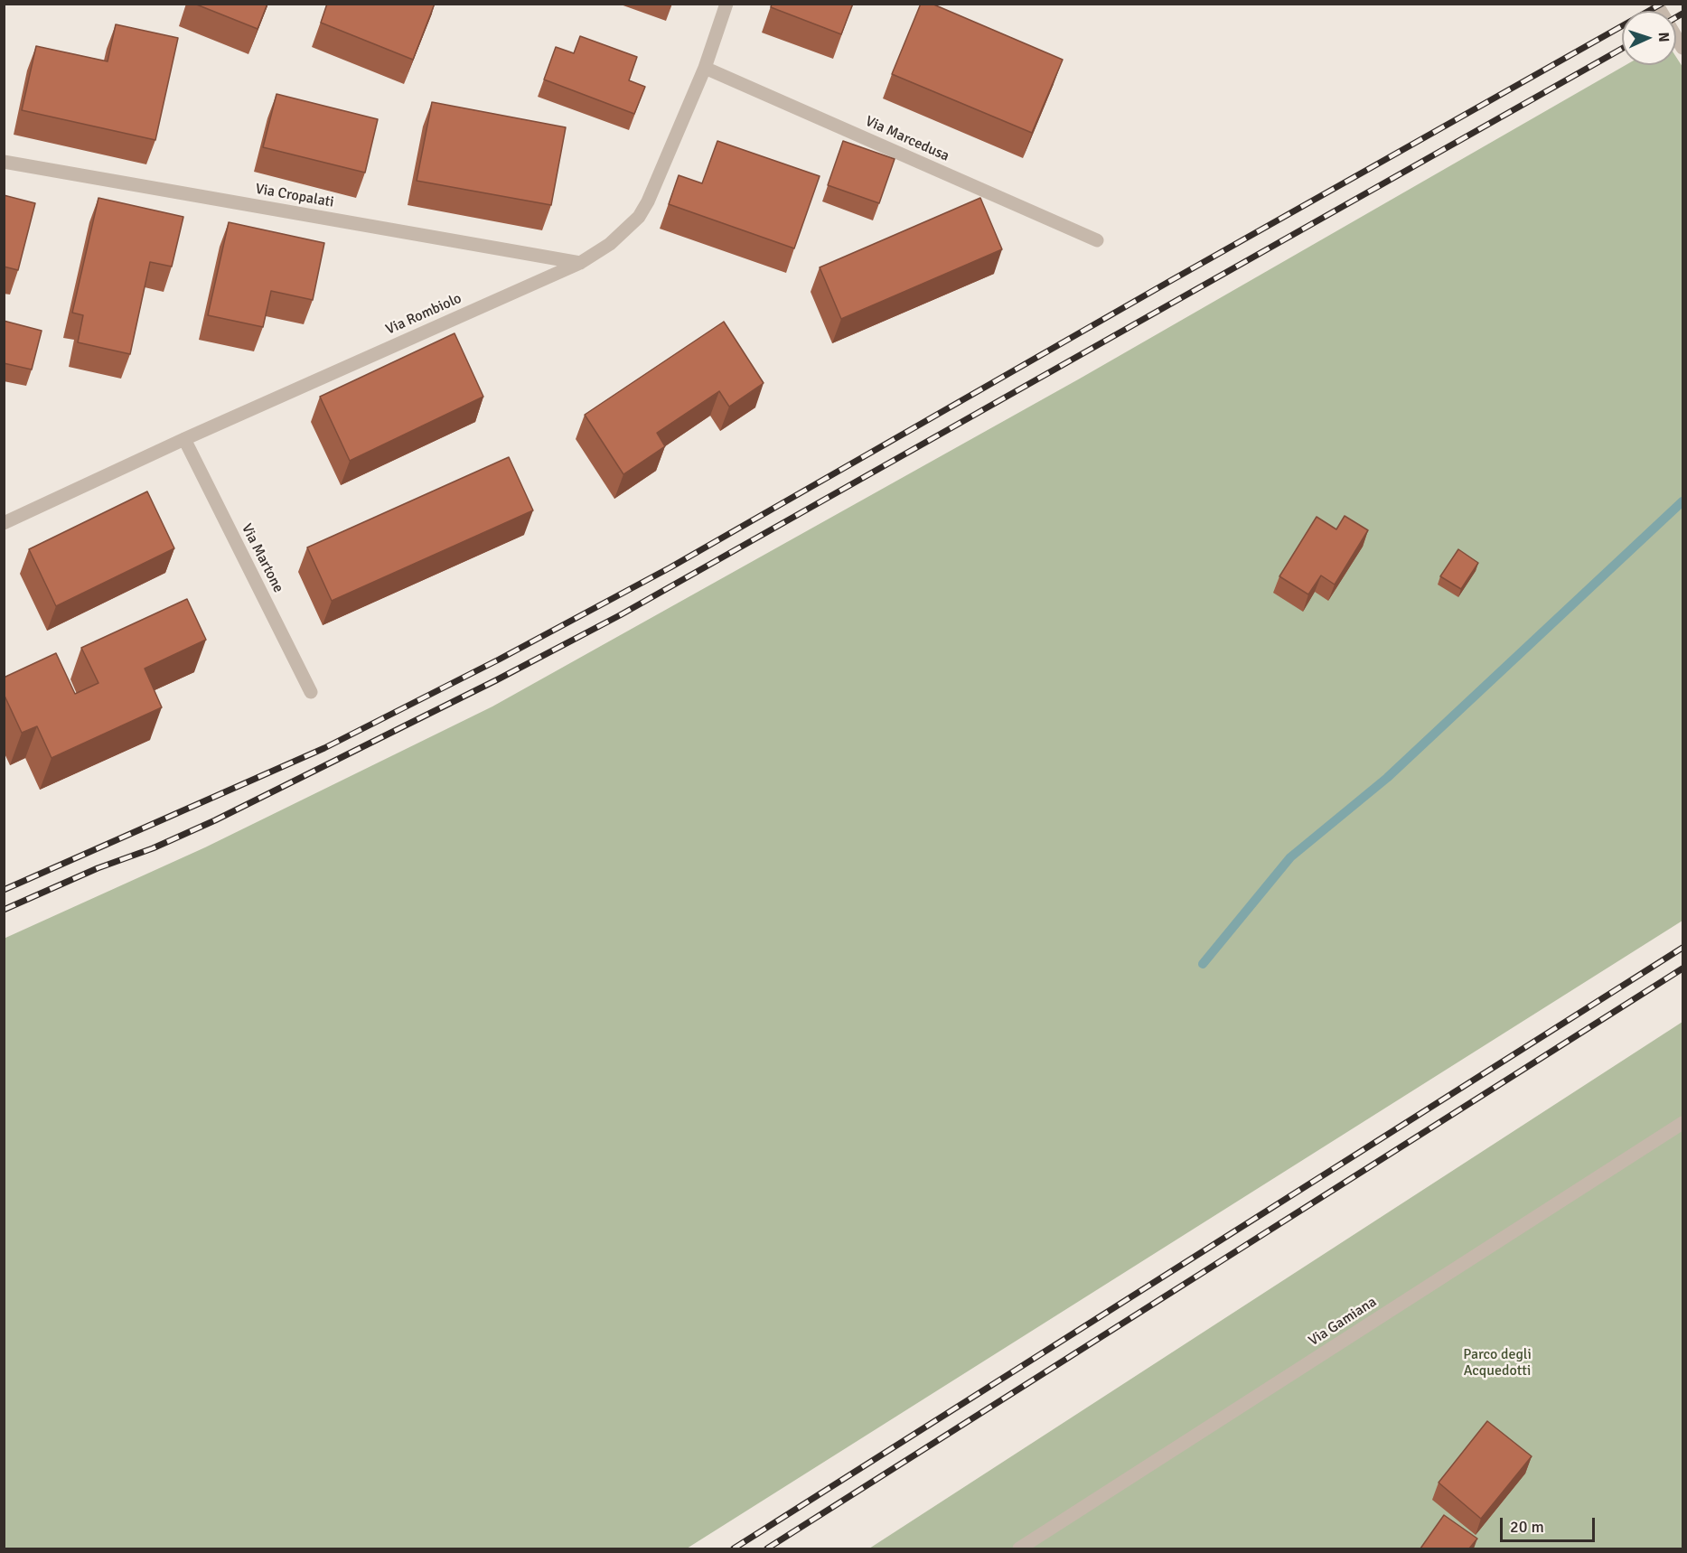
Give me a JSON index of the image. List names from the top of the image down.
{
  "streets": {
    "street": [
      "Via Marcedusa",
      "Via Cropalati",
      "Via Rombiolo",
      "Via Martone",
      "Via Gamiana"
    ]
  },
  "crossings": [
    ["Via Marcedusa", "Via Rombiolo"],
    ["Via Cropalati", "Via Rombiolo"],
    ["Via Rombiolo", "Via Martone"]
  ],
  "parks": ["Parco degli Acquedotti"],
  "scale_bar": "20 m",
  "north": "right"
}
